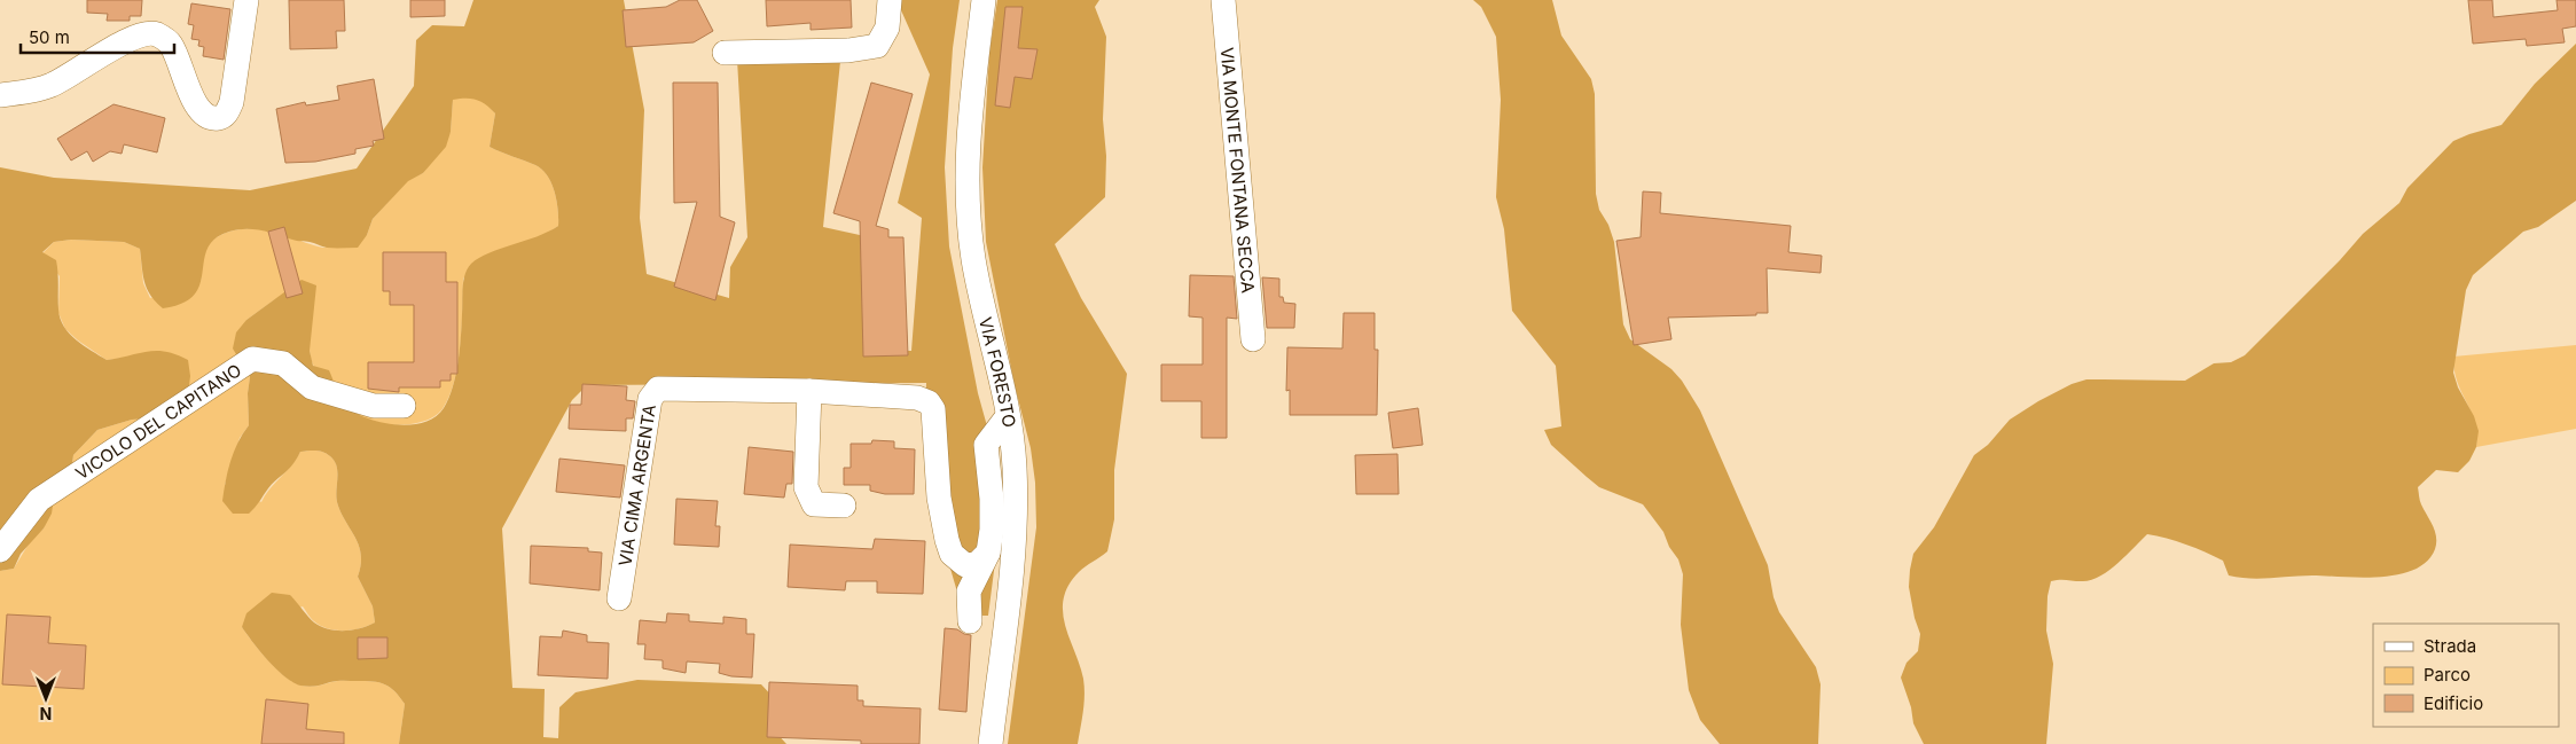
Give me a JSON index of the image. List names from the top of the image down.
{
  "streets": {
    "street": [
      "VIA MONTE FONTANA SECCA",
      "VIA FORESTO",
      "VICOLO DEL CAPITANO",
      "VIA CIMA ARGENTA"
    ]
  },
  "legend": ["Strada", "Parco", "Edificio"],
  "scale_bar": "50 m",
  "north": "bottom"
}
